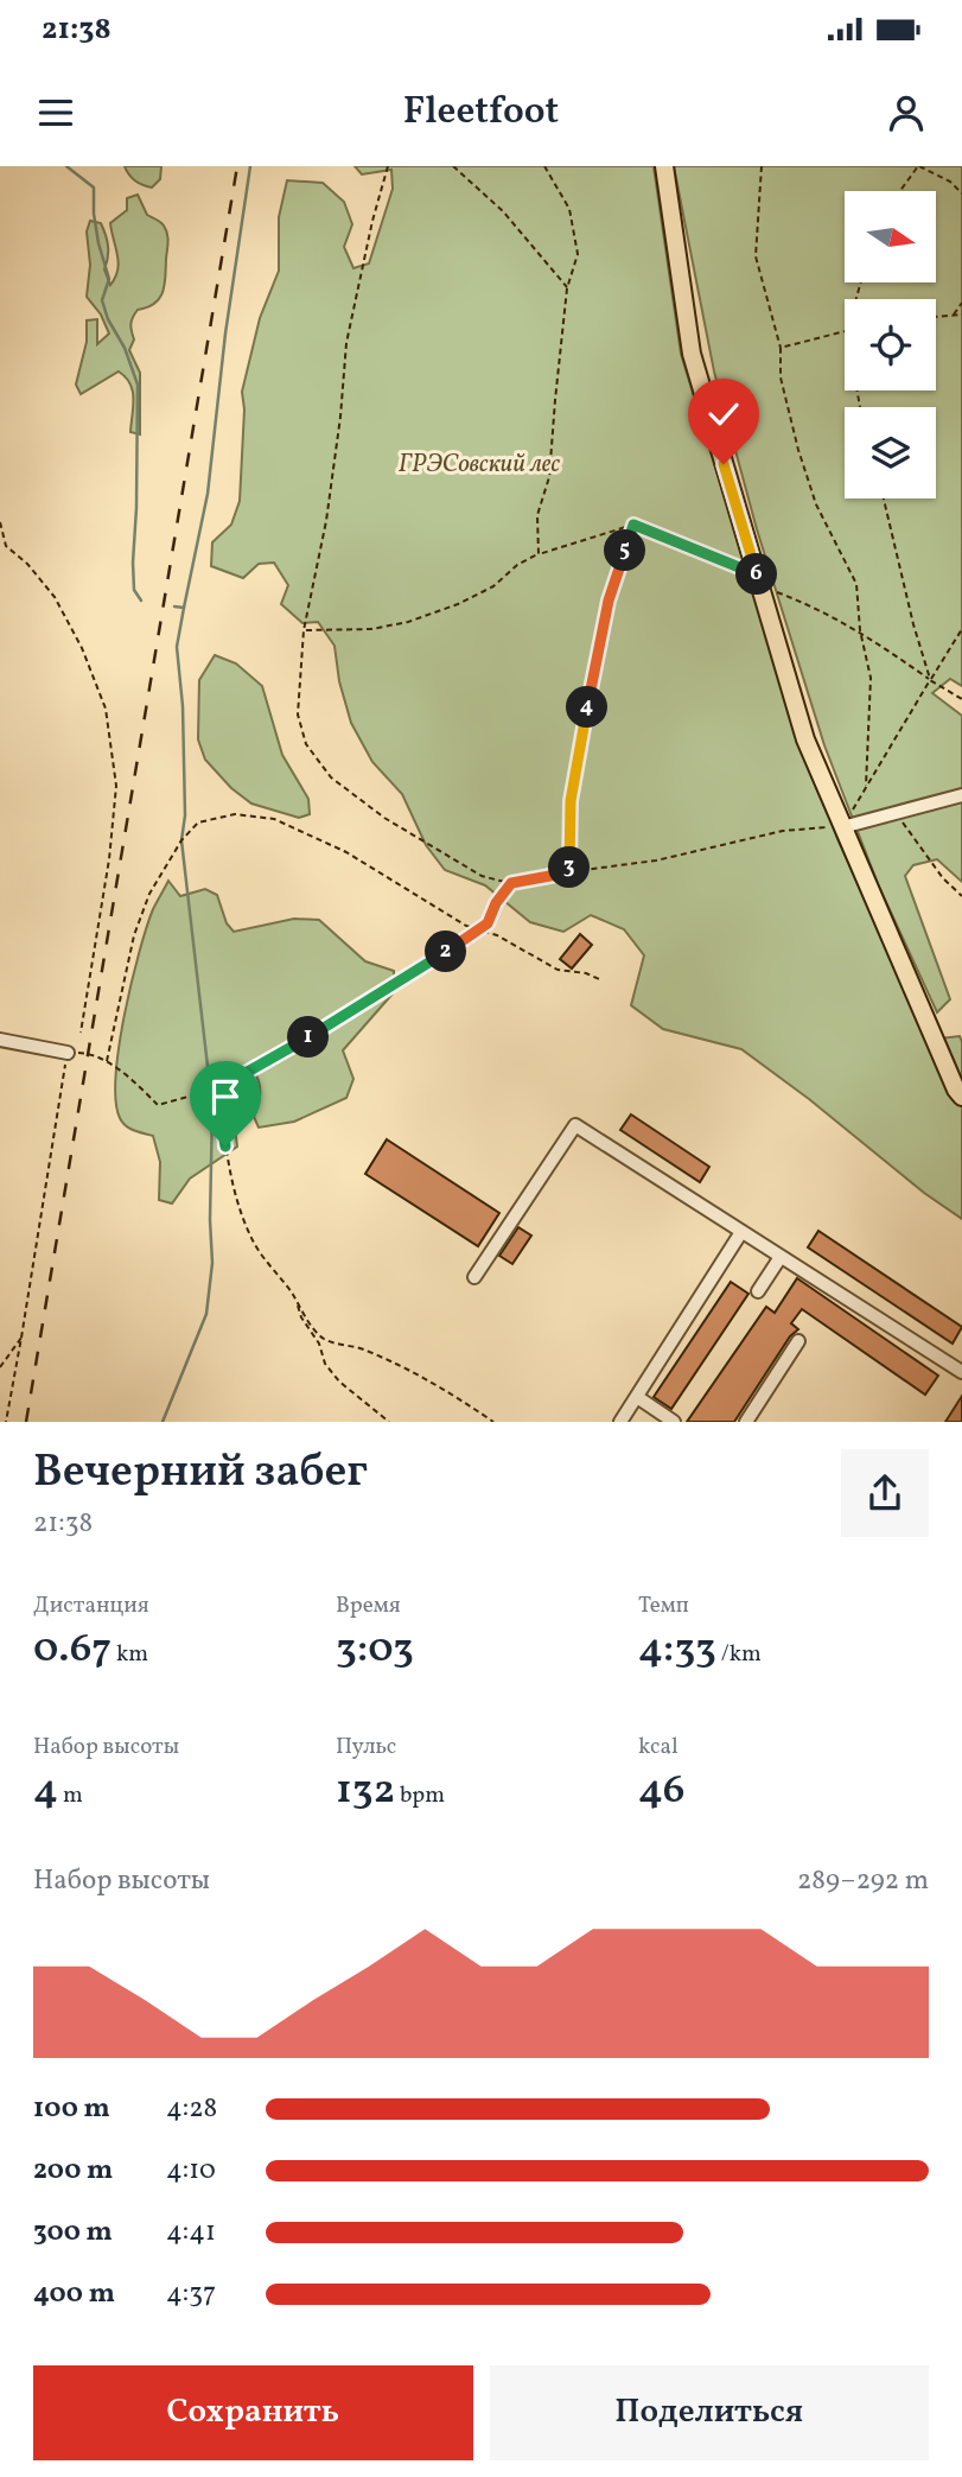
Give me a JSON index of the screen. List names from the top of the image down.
{
  "parks": ["ГРЭСовский лес"],
  "north": "right",
  "page": {
    "status": "21:38",
    "header": "Fleetfoot",
    "pins": [
      "5",
      "6",
      "4",
      "3",
      "2",
      "1"
    ],
    "heading": ["Вечерний забег", "21:38"],
    "stats": [
      ["Дистанция", "0.67 km"],
      ["Время", "3:03"],
      ["Темп", "4:33 /km"],
      ["Набор высоты", "4 m"],
      ["Пульс", "132 bpm"],
      ["kcal", "46"]
    ],
    "chart": ["Набор высоты", "289–292 m"],
    "list": [
      {
        "name": "100 m",
        "note": "4:28"
      },
      {
        "name": "200 m",
        "note": "4:10"
      },
      {
        "name": "300 m",
        "note": "4:41"
      },
      {
        "name": "400 m",
        "note": "4:37"
      }
    ],
    "buttons": ["Сохранить", "Поделиться"]
  }
}
